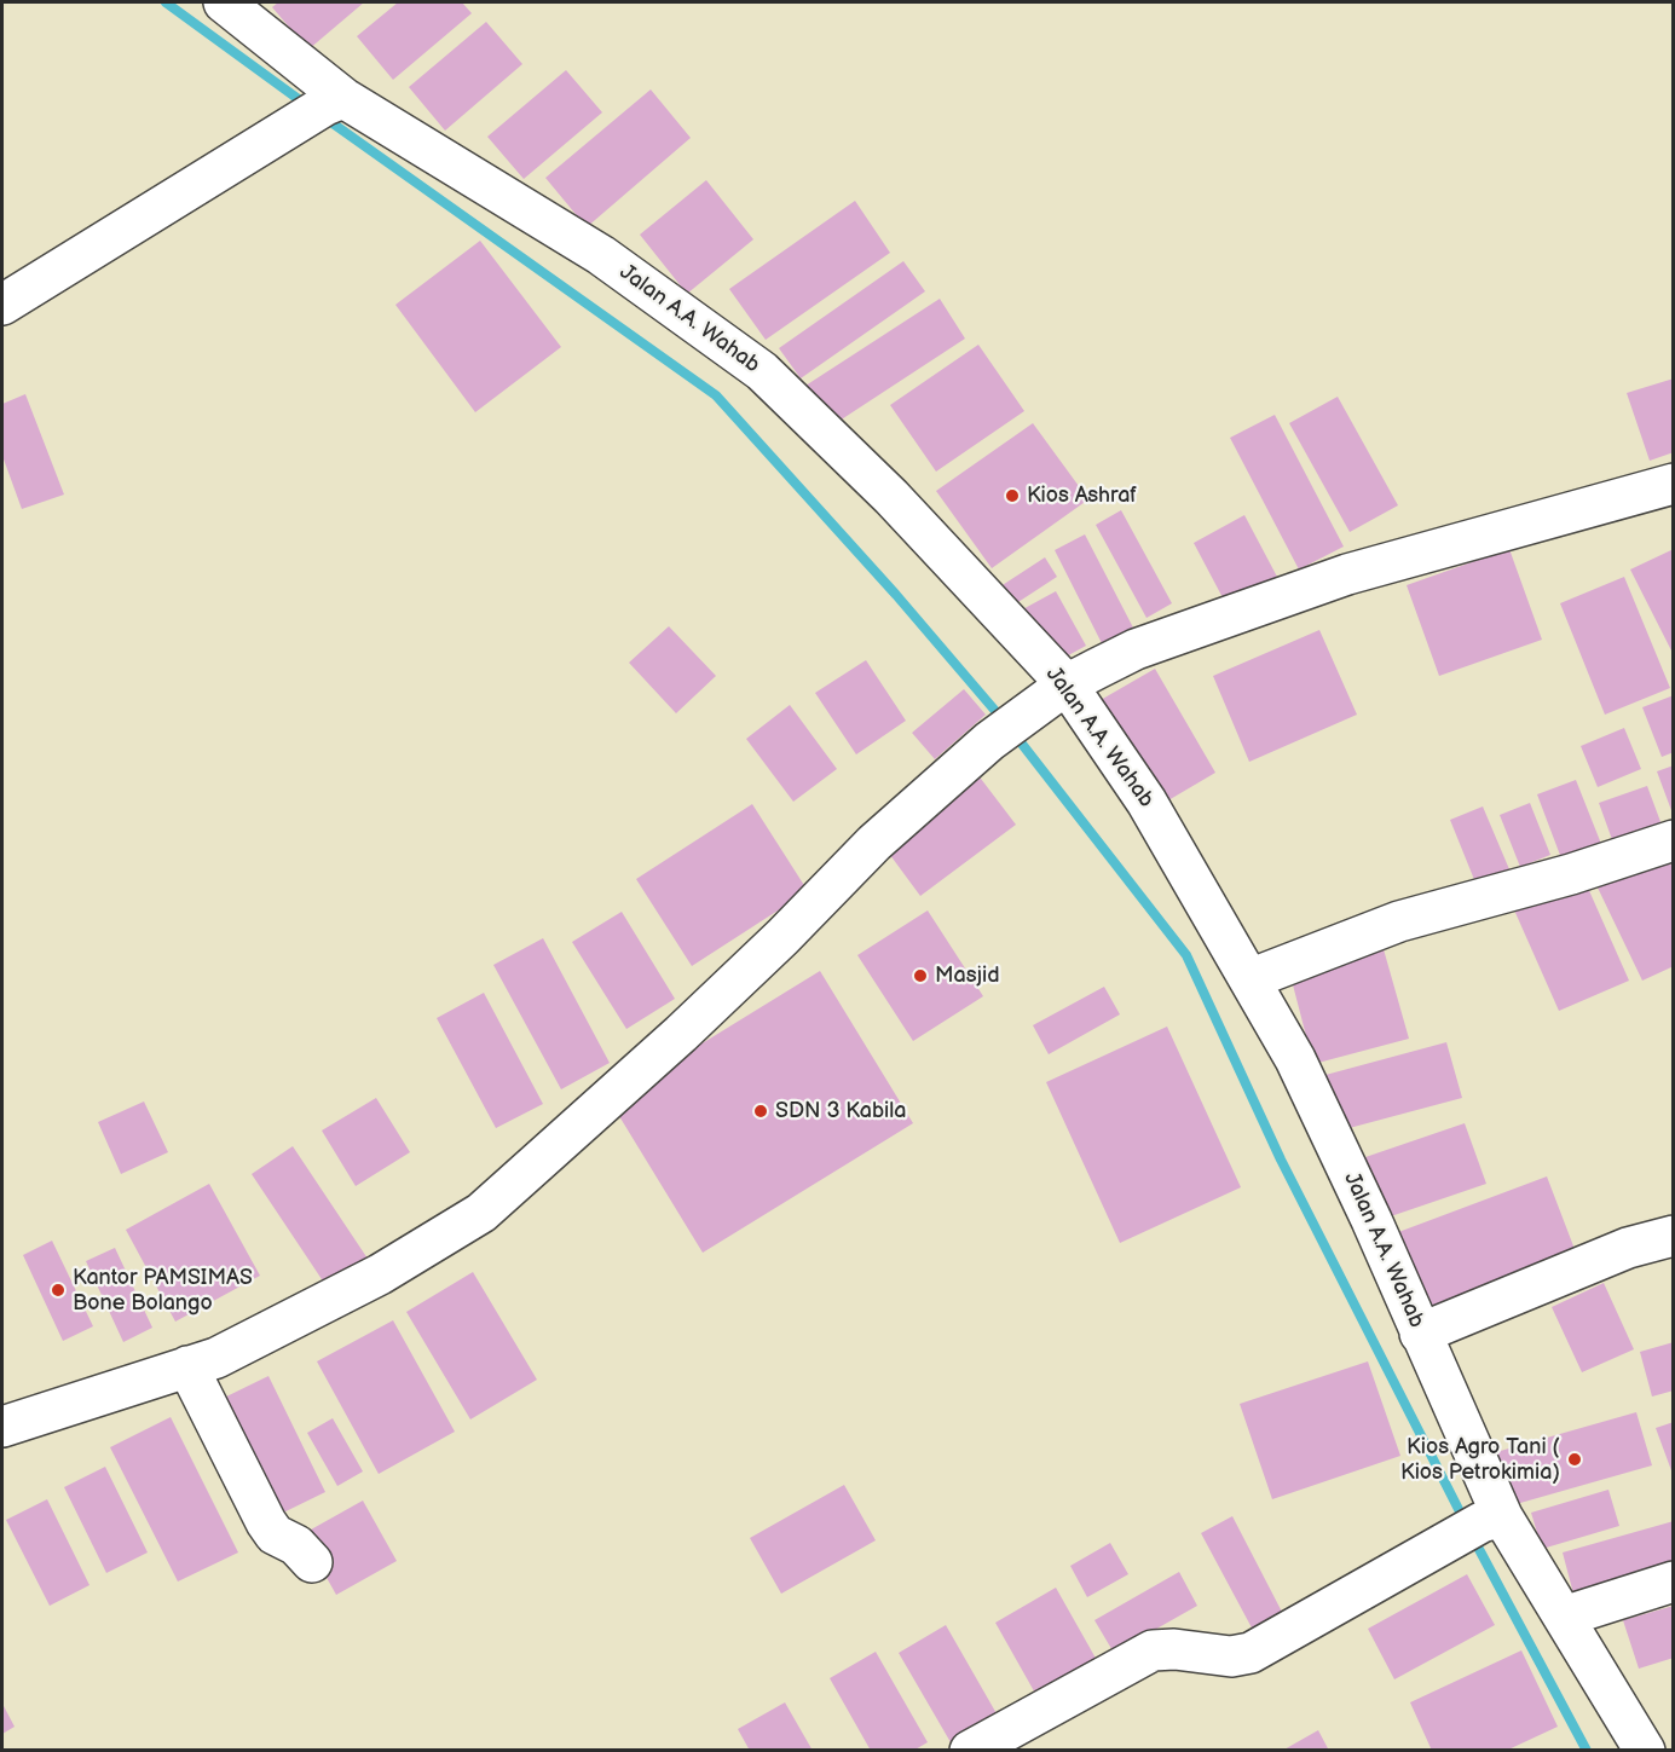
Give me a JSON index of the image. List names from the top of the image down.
{
  "streets": {
    "street": ["Jalan A.A. Wahab"]
  },
  "places": [
    "Kios Ashraf",
    "Masjid",
    "SDN 3 Kabila",
    "Kantor PAMSIMAS Bone Bolango",
    "Kios Agro Tani ( Kios Petrokimia)"
  ]
}
